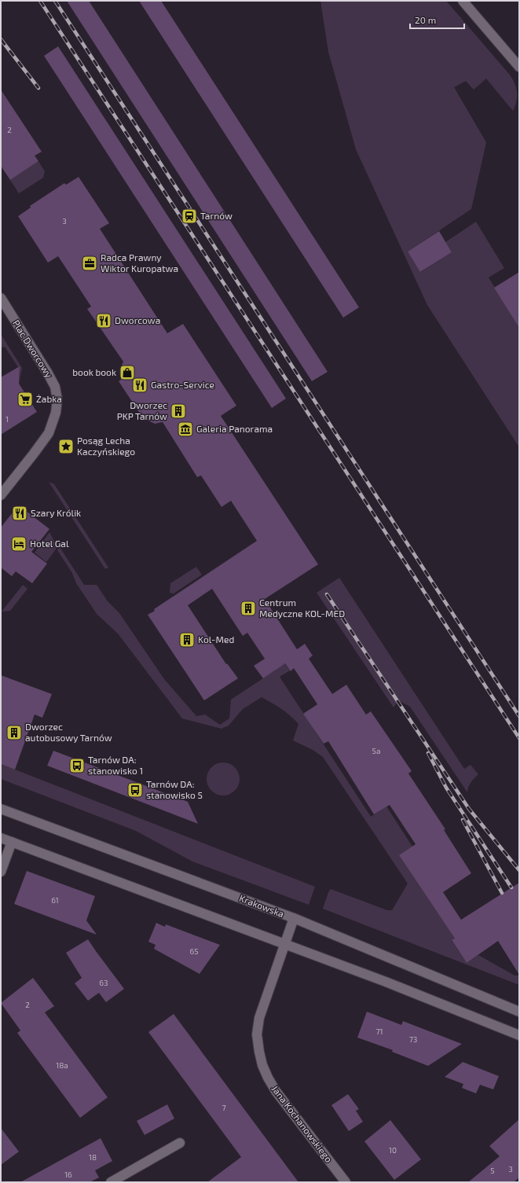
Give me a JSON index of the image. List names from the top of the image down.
{
  "streets": {
    "street": ["Plac Dworcowy", "Krakowska", "Jana Kochanowskiego"]
  },
  "crossings": [
    ["Krakowska", "Jana Kochanowskiego"]
  ],
  "places": {
    "station": ["Tarnów"],
    "office": ["Radca Prawny Wiktor Kuropatwa"],
    "restaurant": ["Dworcowa", "Gastro-Service", "Szary Królik"],
    "shop": ["book book"],
    "supermarket": ["Żabka"],
    "building": [
      "Dworzec PKP Tarnów",
      "Centrum Medyczne KOL-MED",
      "Kol-Med",
      "Dworzec autobusowy Tarnów"
    ],
    "museum": ["Galeria Panorama"],
    "place": ["Posąg Lecha Kaczyńskiego"],
    "hotel": ["Hotel Gal"],
    "bus stop": ["Tarnów DA: stanowisko 1", "Tarnów DA: stanowisko 5"]
  },
  "house_numbers": [
    "2",
    "3",
    "1",
    "5a",
    "61",
    "65",
    "63",
    "2",
    "71",
    "73",
    "18a",
    "7",
    "10",
    "18",
    "3",
    "5",
    "16"
  ],
  "scale_bar": "20 m"
}
